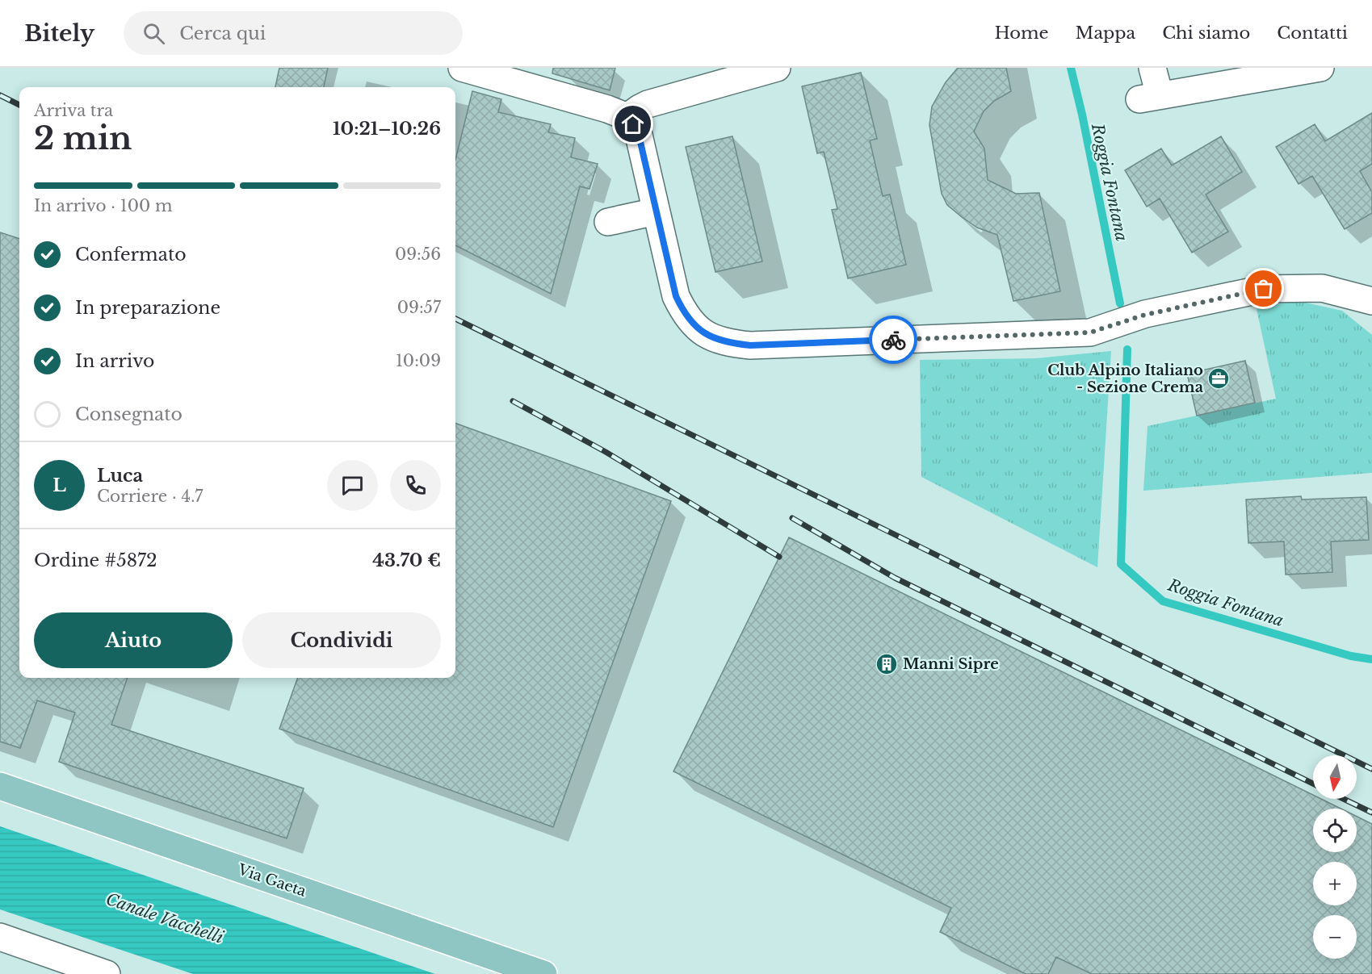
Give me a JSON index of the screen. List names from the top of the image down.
{
  "streets": {
    "main road": ["Via Gaeta"]
  },
  "water": ["Roggia Fontana", "Canale Vacchelli"],
  "places": {
    "office": ["Club Alpino Italiano - Sezione Crema"],
    "building": ["Manni Sipre"]
  },
  "north": "bottom",
  "page": {
    "header": "Bitely",
    "search": "Cerca qui",
    "nav": [
      "Home",
      "Mappa",
      "Chi siamo",
      "Contatti"
    ],
    "heading": ["2 min", "Arriva tra", "10:21–10:26"],
    "panel": [
      "Luca",
      "Corriere · 4.7",
      "Ordine #5872",
      "43.70 €"
    ],
    "bar": "In arrivo · 100 m",
    "list": [
      ["Confermato", "09:56"],
      ["In preparazione", "09:57"],
      ["In arrivo", "10:09"],
      "Consegnato"
    ],
    "round": "L",
    "buttons": ["Aiuto", "Condividi"],
    "map_buttons": ["+", "−"]
  }
}
